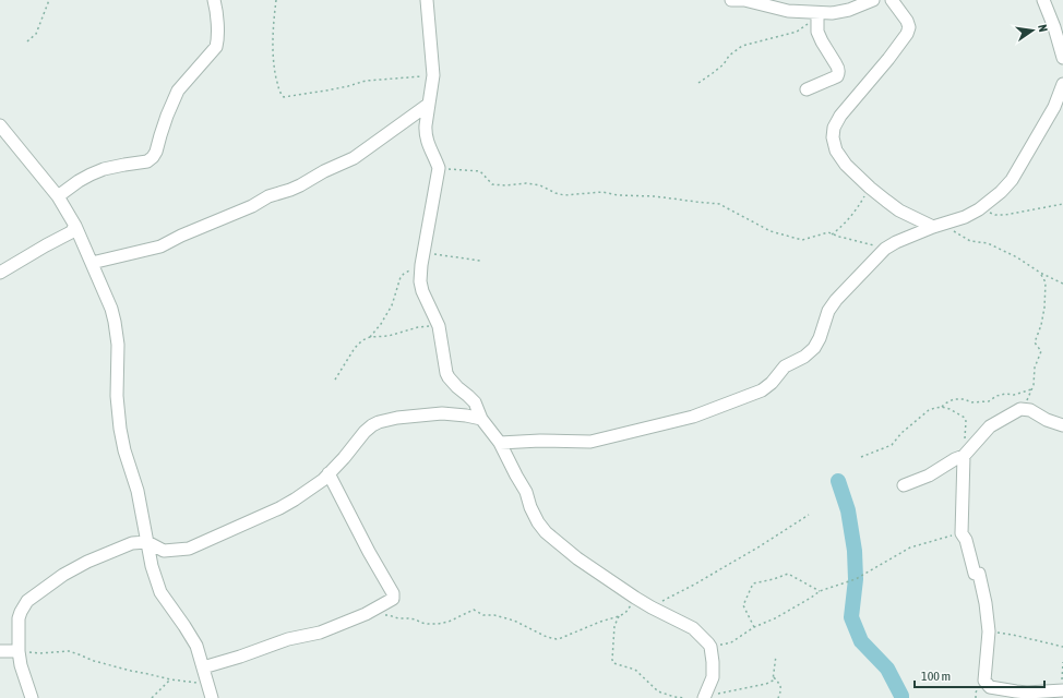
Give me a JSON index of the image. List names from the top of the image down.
{
  "scale_bar": "100 m",
  "north": "right"
}
